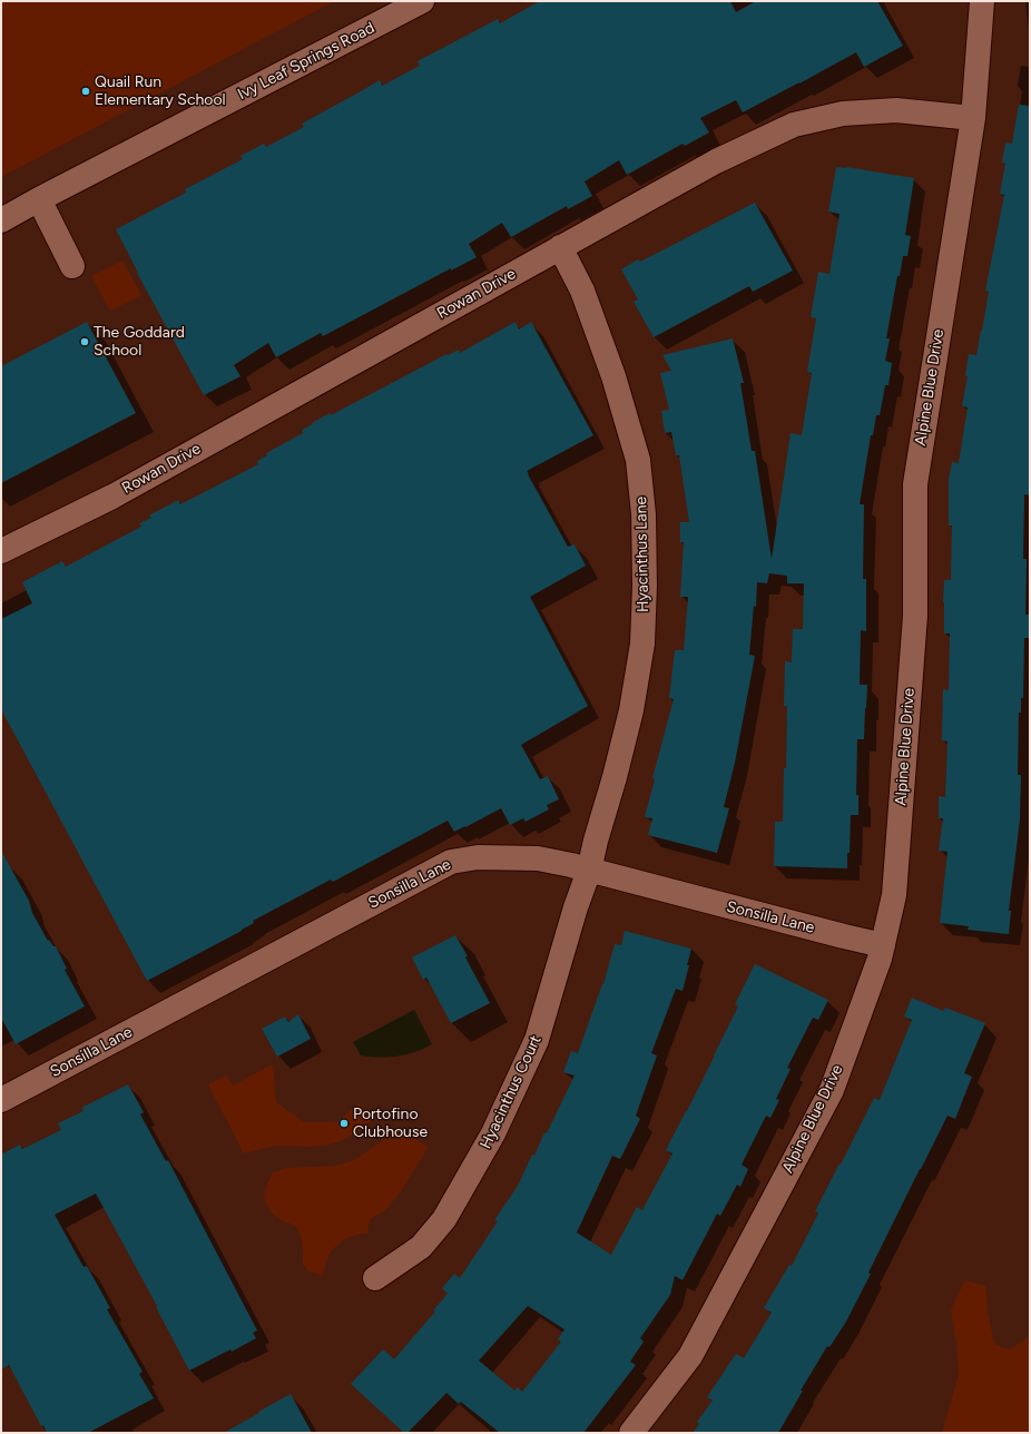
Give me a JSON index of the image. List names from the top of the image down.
{
  "streets": {
    "street": [
      "Ivy Leaf Springs Road",
      "Rowan Drive",
      "Alpine Blue Drive",
      "Hyacinthus Lane",
      "Sonsilla Lane",
      "Hyacinthus Court"
    ]
  },
  "crossings": [
    ["Rowan Drive", "Alpine Blue Drive"],
    ["Rowan Drive", "Hyacinthus Lane"],
    ["Alpine Blue Drive", "Sonsilla Lane"],
    ["Hyacinthus Lane", "Sonsilla Lane"],
    ["Hyacinthus Lane", "Hyacinthus Court"],
    ["Sonsilla Lane", "Hyacinthus Court"]
  ],
  "places": ["Quail Run Elementary School", "The Goddard School", "Portofino Clubhouse"]
}
